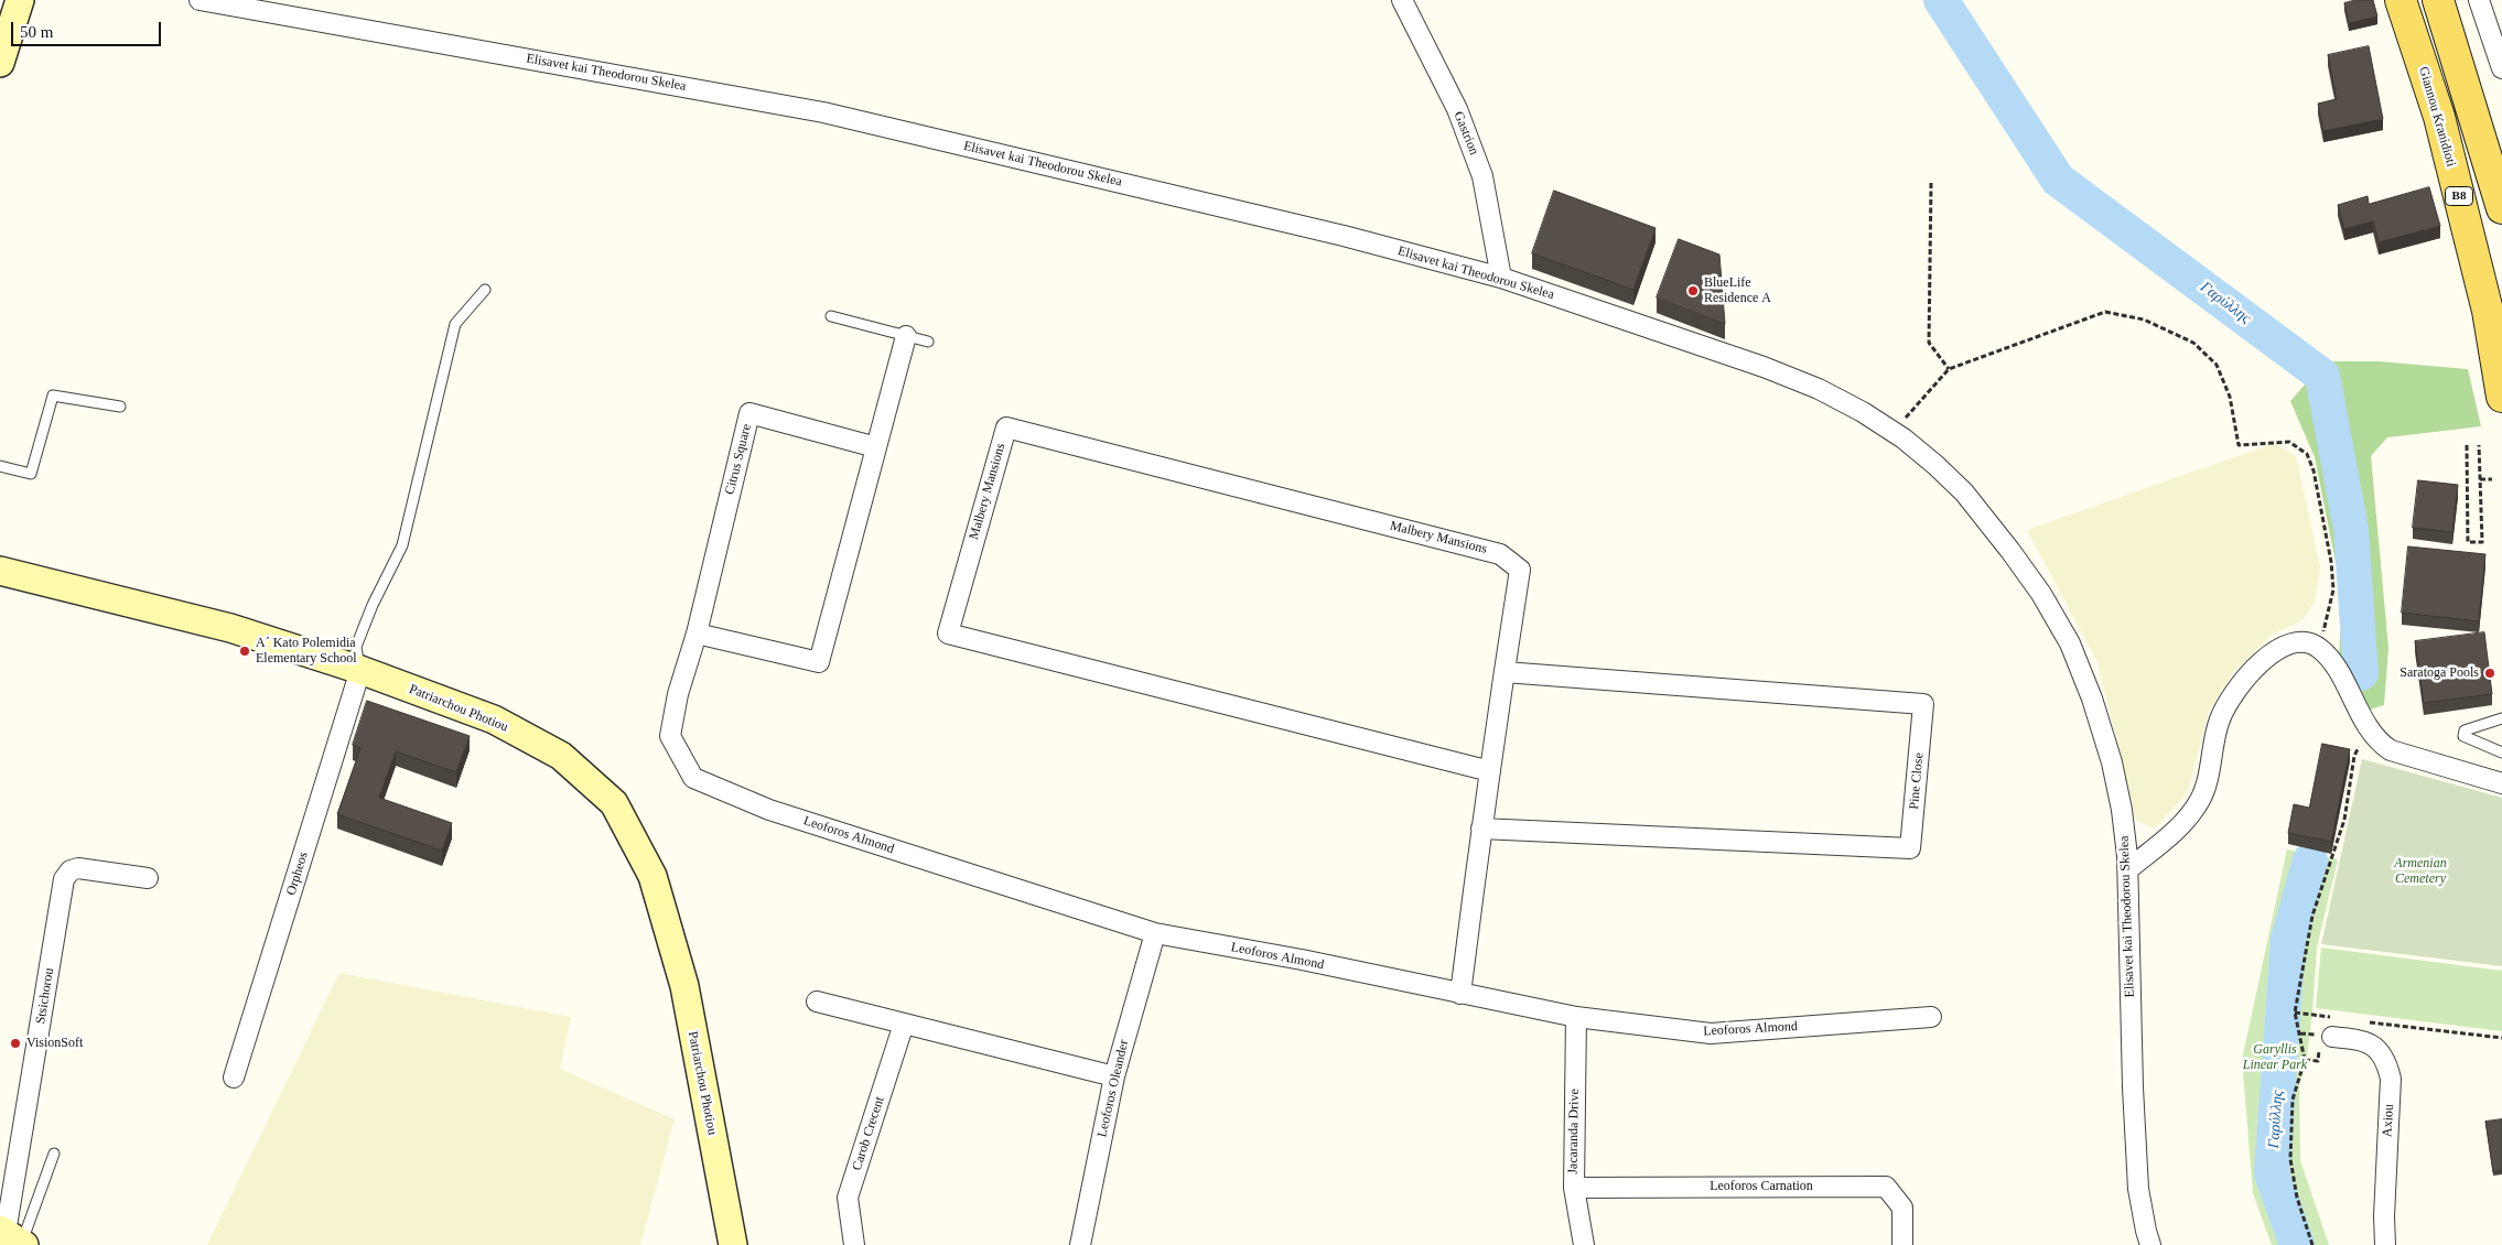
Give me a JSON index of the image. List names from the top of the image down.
{
  "streets": {
    "main road": ["Giannou Kranidioti", "B8"],
    "street": [
      "Elisavet kai Theodorou Skelea",
      "Gastrion",
      "Citrus Square",
      "Malbery Mansions",
      "Patriarchou Photiou",
      "Pine Close",
      "Leoforos Almond",
      "Orpheos",
      "Stsichorou",
      "Leoforos Oleander",
      "Axiou",
      "Jacaranda Drive",
      "Carob Crecent",
      "Leoforos Carnation"
    ]
  },
  "crossings": [
    ["Elisavet kai Theodorou Skelea", "Gastrion"],
    ["Citrus Square", "Leoforos Almond"],
    ["Malbery Mansions", "Pine Close"],
    ["Malbery Mansions", "Leoforos Almond"],
    ["Patriarchou Photiou", "Orpheos"],
    ["Leoforos Almond", "Leoforos Oleander"],
    ["Leoforos Almond", "Jacaranda Drive"],
    ["Jacaranda Drive", "Leoforos Carnation"]
  ],
  "water": ["Γαρύλλης"],
  "parks": ["Armenian Cemetery", "Garyllis Linear Park"],
  "places": [
    "BlueLife Residence A",
    "A´ Kato Polemidia Elementary School",
    "Saratoga Pools",
    "VisionSoft"
  ],
  "scale_bar": "50 m"
}
